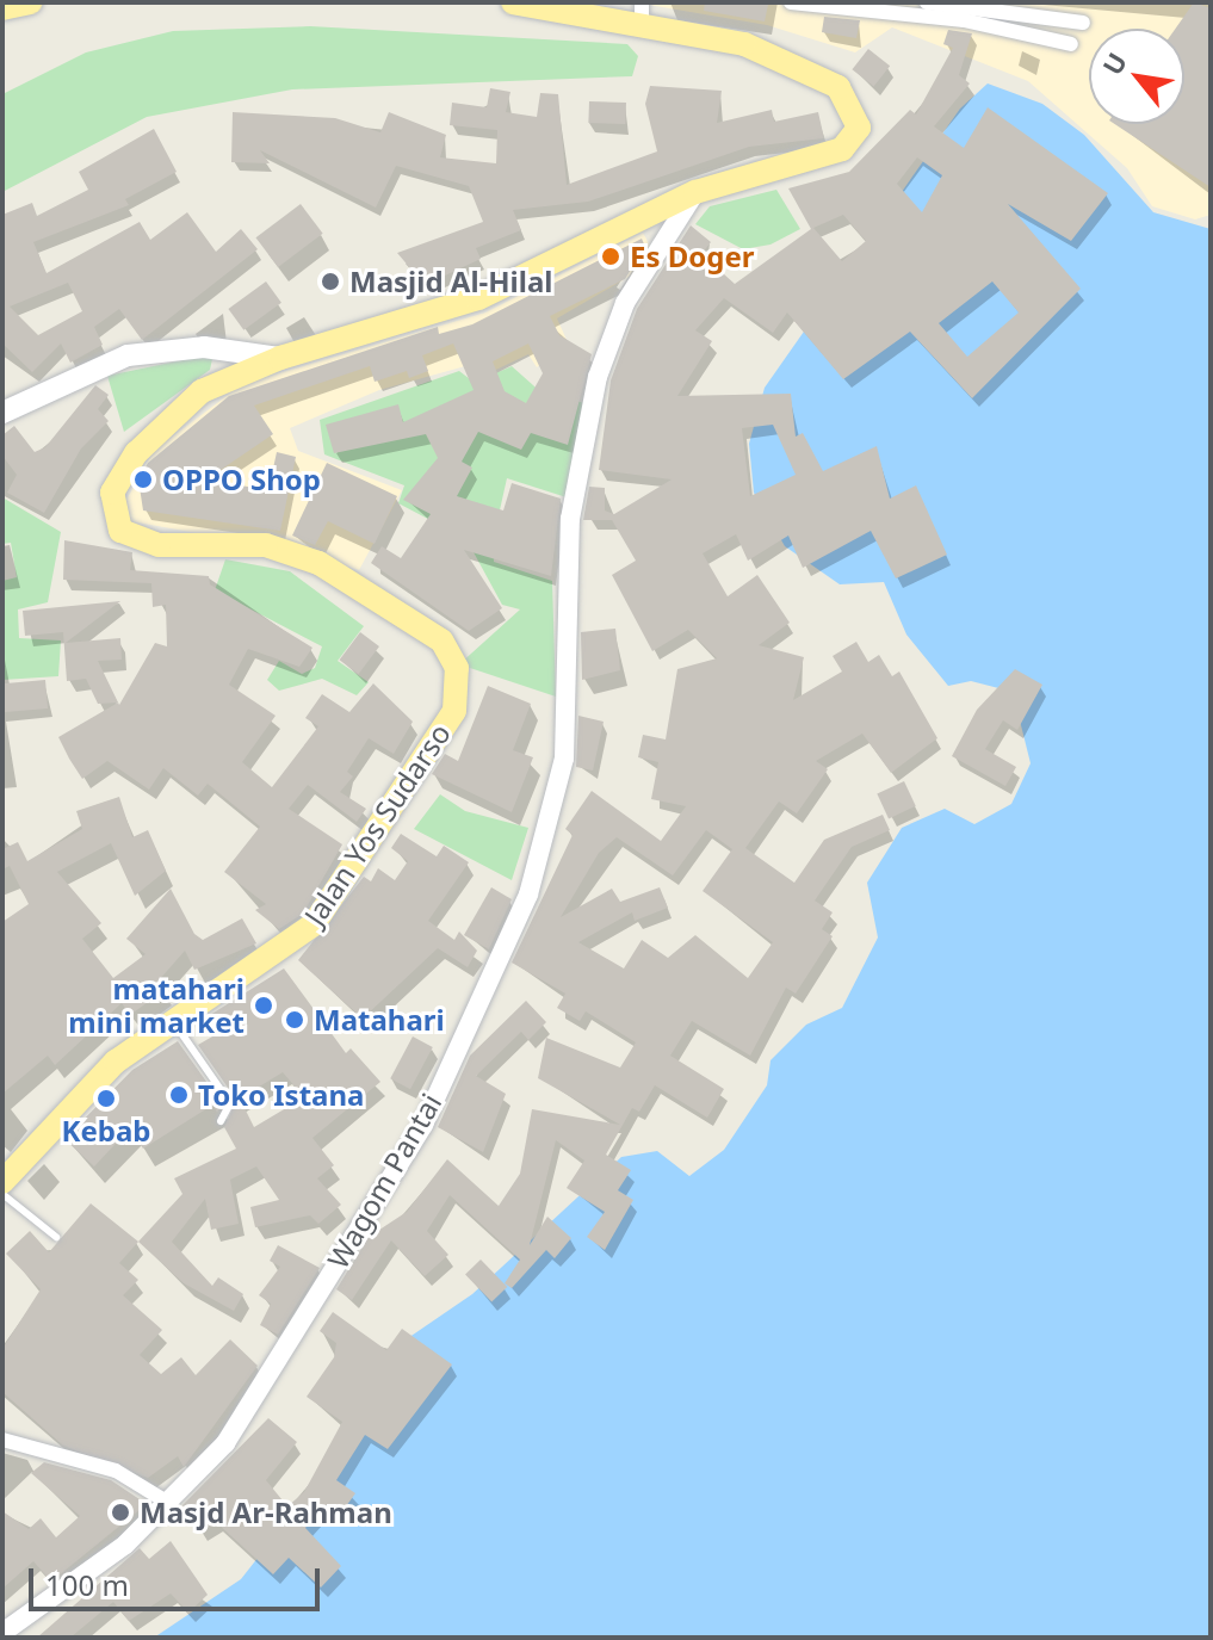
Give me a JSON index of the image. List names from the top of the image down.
{
  "streets": {
    "main road": ["Jalan Yos Sudarso"],
    "street": ["Wagom Pantai"]
  },
  "crossings": [
    ["Jalan Yos Sudarso", "Wagom Pantai"]
  ],
  "places": [
    "Es Doger",
    "Masjid Al-Hilal",
    "OPPO Shop",
    "matahari mini market",
    "Matahari",
    "Toko Istana",
    "Kebab",
    "Masjd Ar-Rahman"
  ],
  "scale_bar": "100 m",
  "north": "top left"
}
